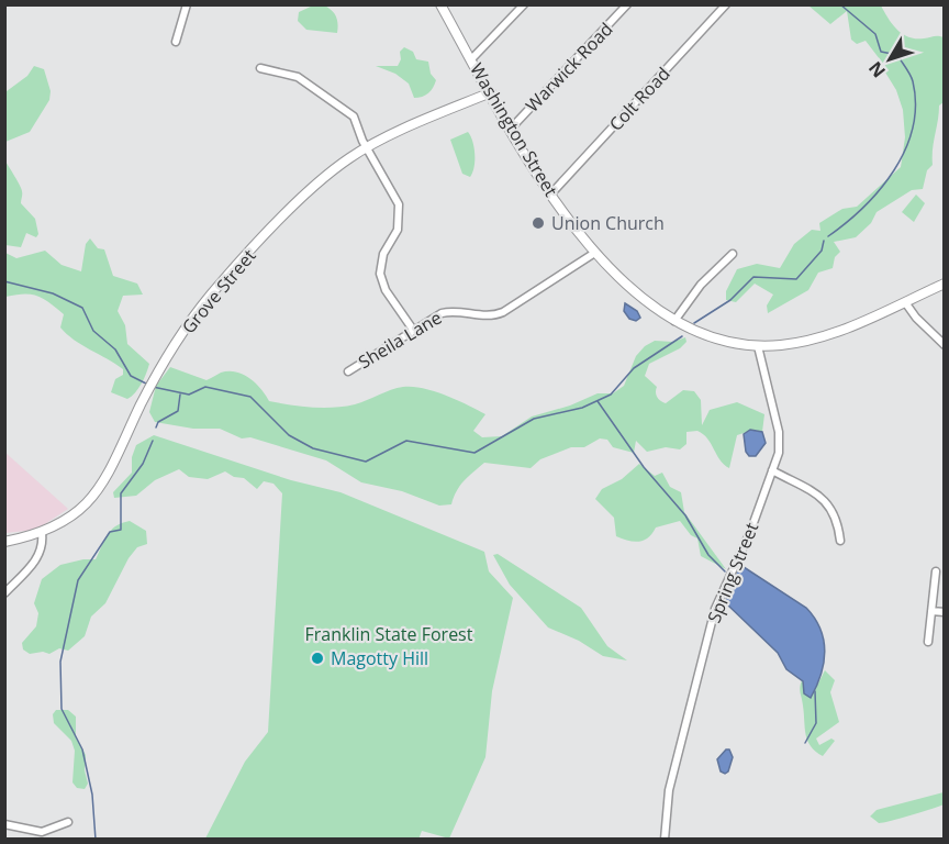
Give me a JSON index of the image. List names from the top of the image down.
{
  "streets": {
    "main road": ["Washington Street", "Grove Street"],
    "street": [
      "Warwick Road",
      "Colt Road",
      "Sheila Lane",
      "Spring Street"
    ]
  },
  "crossings": [
    ["Warwick Road", "Washington Street"],
    ["Colt Road", "Washington Street"],
    ["Washington Street", "Grove Street"],
    ["Washington Street", "Sheila Lane"],
    ["Washington Street", "Spring Street"]
  ],
  "parks": ["Franklin State Forest"],
  "places": ["Union Church", "Magotty Hill"],
  "north": "bottom left"
}
